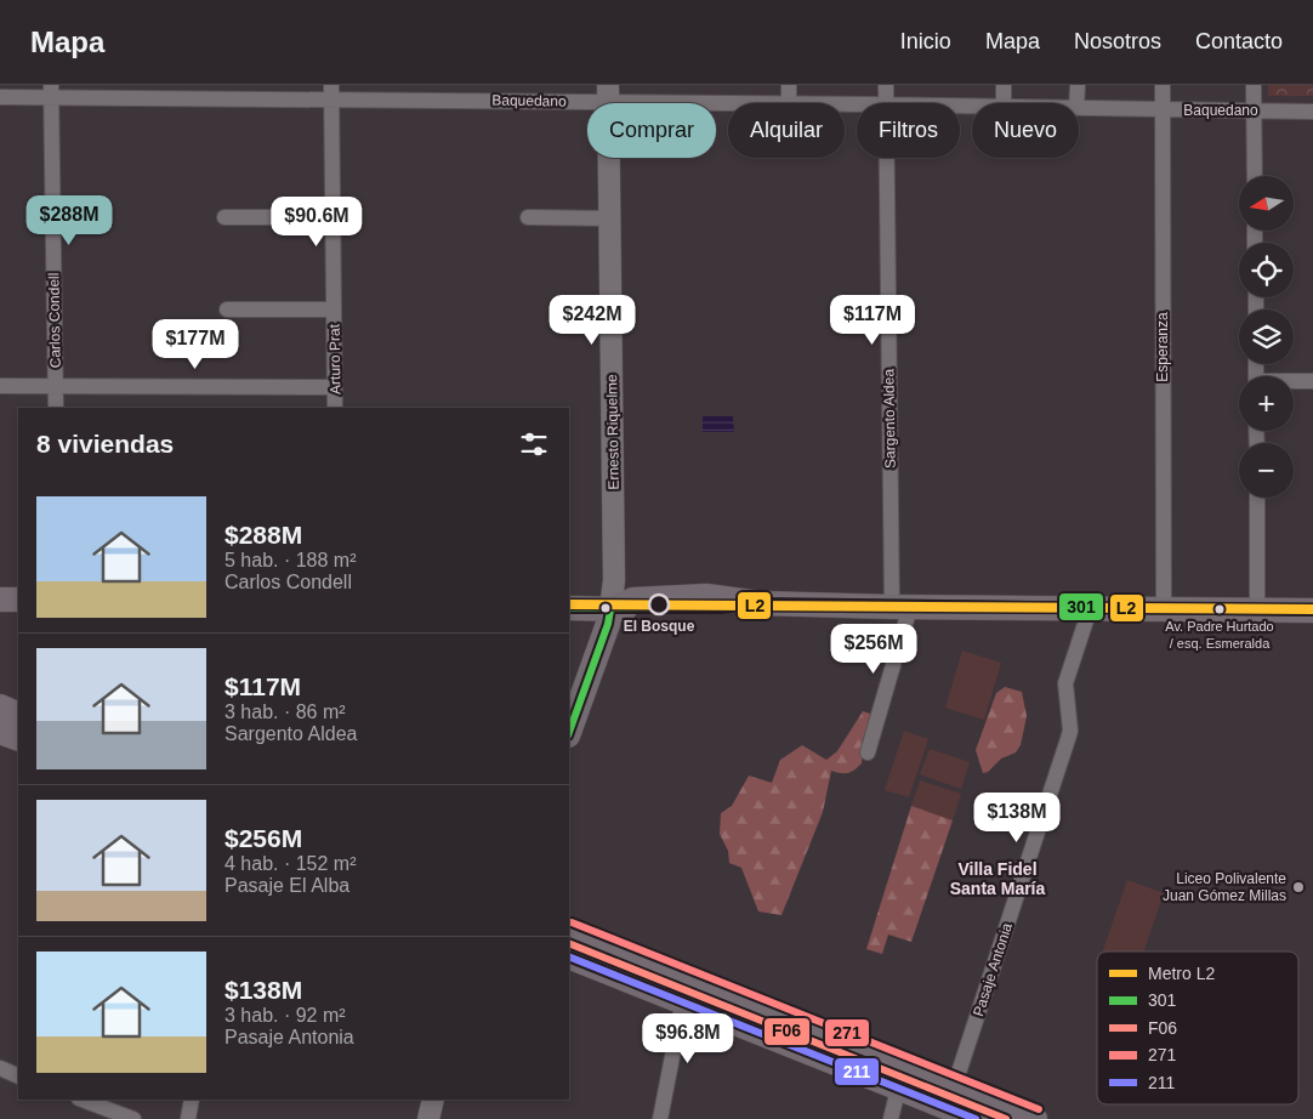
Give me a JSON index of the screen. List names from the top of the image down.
{
  "streets": {
    "main road": ["Ernesto Riquelme"],
    "street": [
      "Baquedano",
      "Carlos Condell",
      "Esperanza",
      "Arturo Prat",
      "Sargento Aldea",
      "Pasaje Antonia"
    ]
  },
  "crossings": [
    ["Baquedano", "Carlos Condell"],
    ["Baquedano", "Esperanza"],
    ["Baquedano", "Arturo Prat"],
    ["Baquedano", "Ernesto Riquelme"]
  ],
  "districts": ["Villa Fidel Santa María"],
  "places": ["El Bosque", "Av. Padre Hurtado / esq. Esmeralda", "Liceo Polivalente Juan Gómez Millas"],
  "lines": [
    "transit line 301",
    "metro line L2",
    "transit line 271",
    "transit line F06",
    "transit line 211"
  ],
  "legend": [
    "Metro L2",
    "301",
    "F06",
    "271",
    "211"
  ],
  "north": "left",
  "page": {
    "header": "Mapa",
    "nav": [
      "Inicio",
      "Mapa",
      "Nosotros",
      "Contacto"
    ],
    "chip": [
      "Comprar",
      "Alquilar",
      "Filtros",
      "Nuevo"
    ],
    "map_buttons": ["+", "−"],
    "price": [
      "$288M",
      "$90.6M",
      "$242M",
      "$117M",
      "$177M",
      "$256M",
      "$138M",
      "$96.8M"
    ],
    "heading": "8 viviendas",
    "list": [
      {
        "name": "$288M",
        "note": "5 hab. · 188 m² · Carlos Condell"
      },
      {
        "name": "$117M",
        "note": "3 hab. · 86 m² · Sargento Aldea"
      },
      {
        "name": "$256M",
        "note": "4 hab. · 152 m² · Pasaje El Alba"
      },
      {
        "name": "$138M",
        "note": "3 hab. · 92 m² · Pasaje Antonia"
      }
    ]
  }
}
